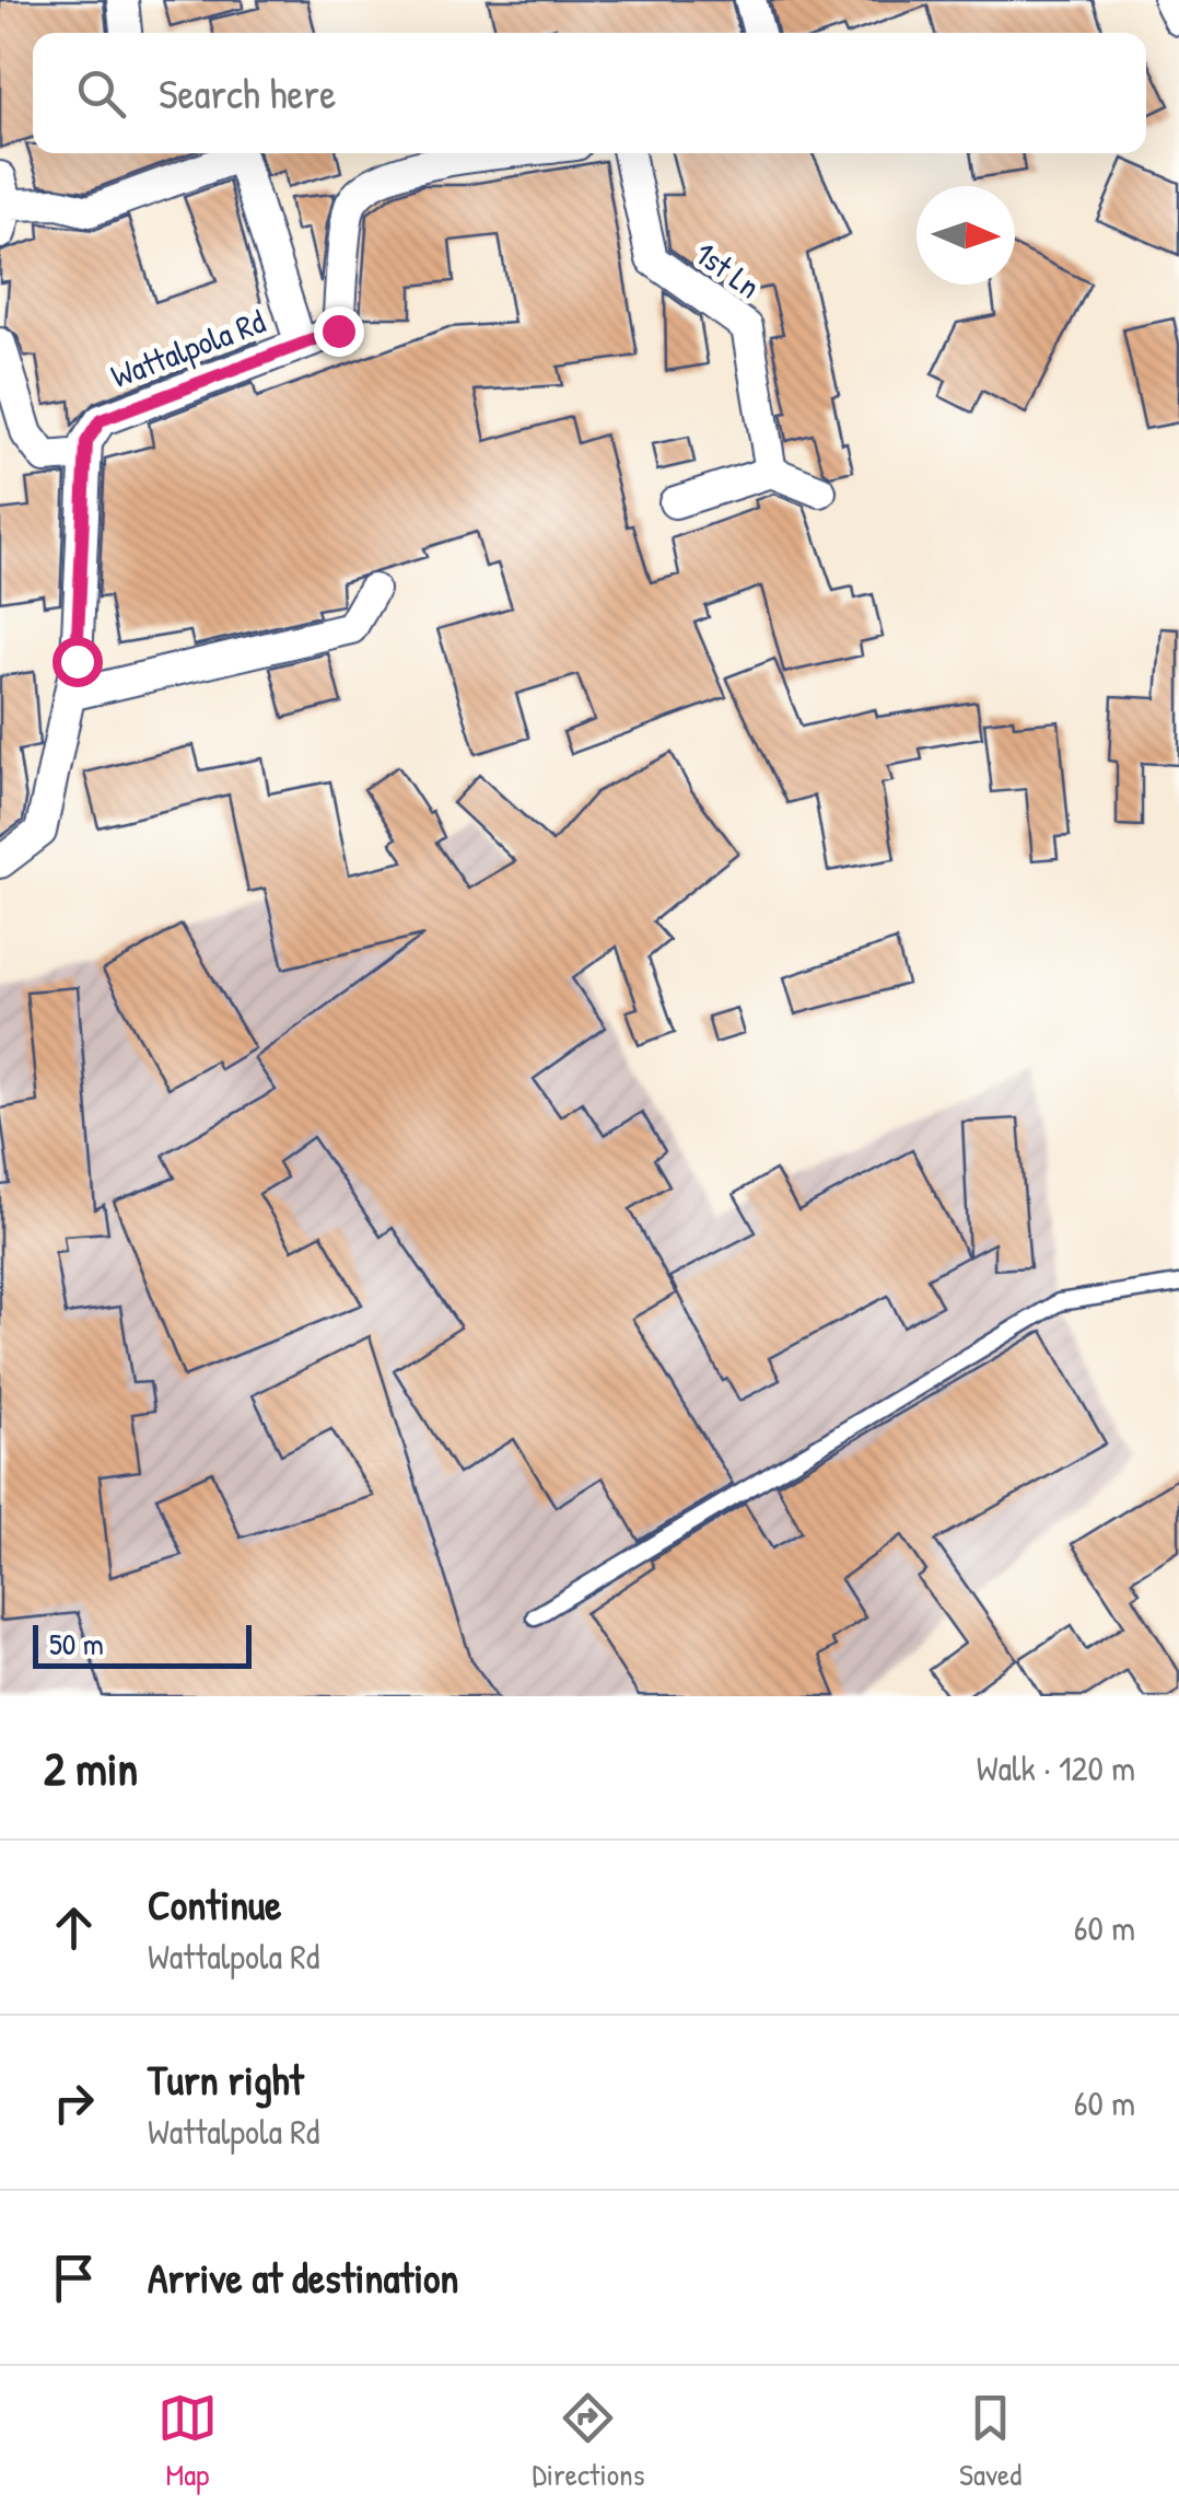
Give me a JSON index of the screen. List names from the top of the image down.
{
  "streets": {
    "street": ["1st Ln", "Wattalpola Rd"]
  },
  "scale_bar": "50 m",
  "north": "right",
  "page": {
    "search": "Search here",
    "scale": "50 m",
    "heading": ["2 min", "Walk · 120 m"],
    "list": [
      ["Continue", "Wattalpola Rd", "60 m"],
      ["Turn right", "Wattalpola Rd", "60 m"],
      "Arrive at destination"
    ],
    "nav": ["Map", "Directions", "Saved"]
  }
}
